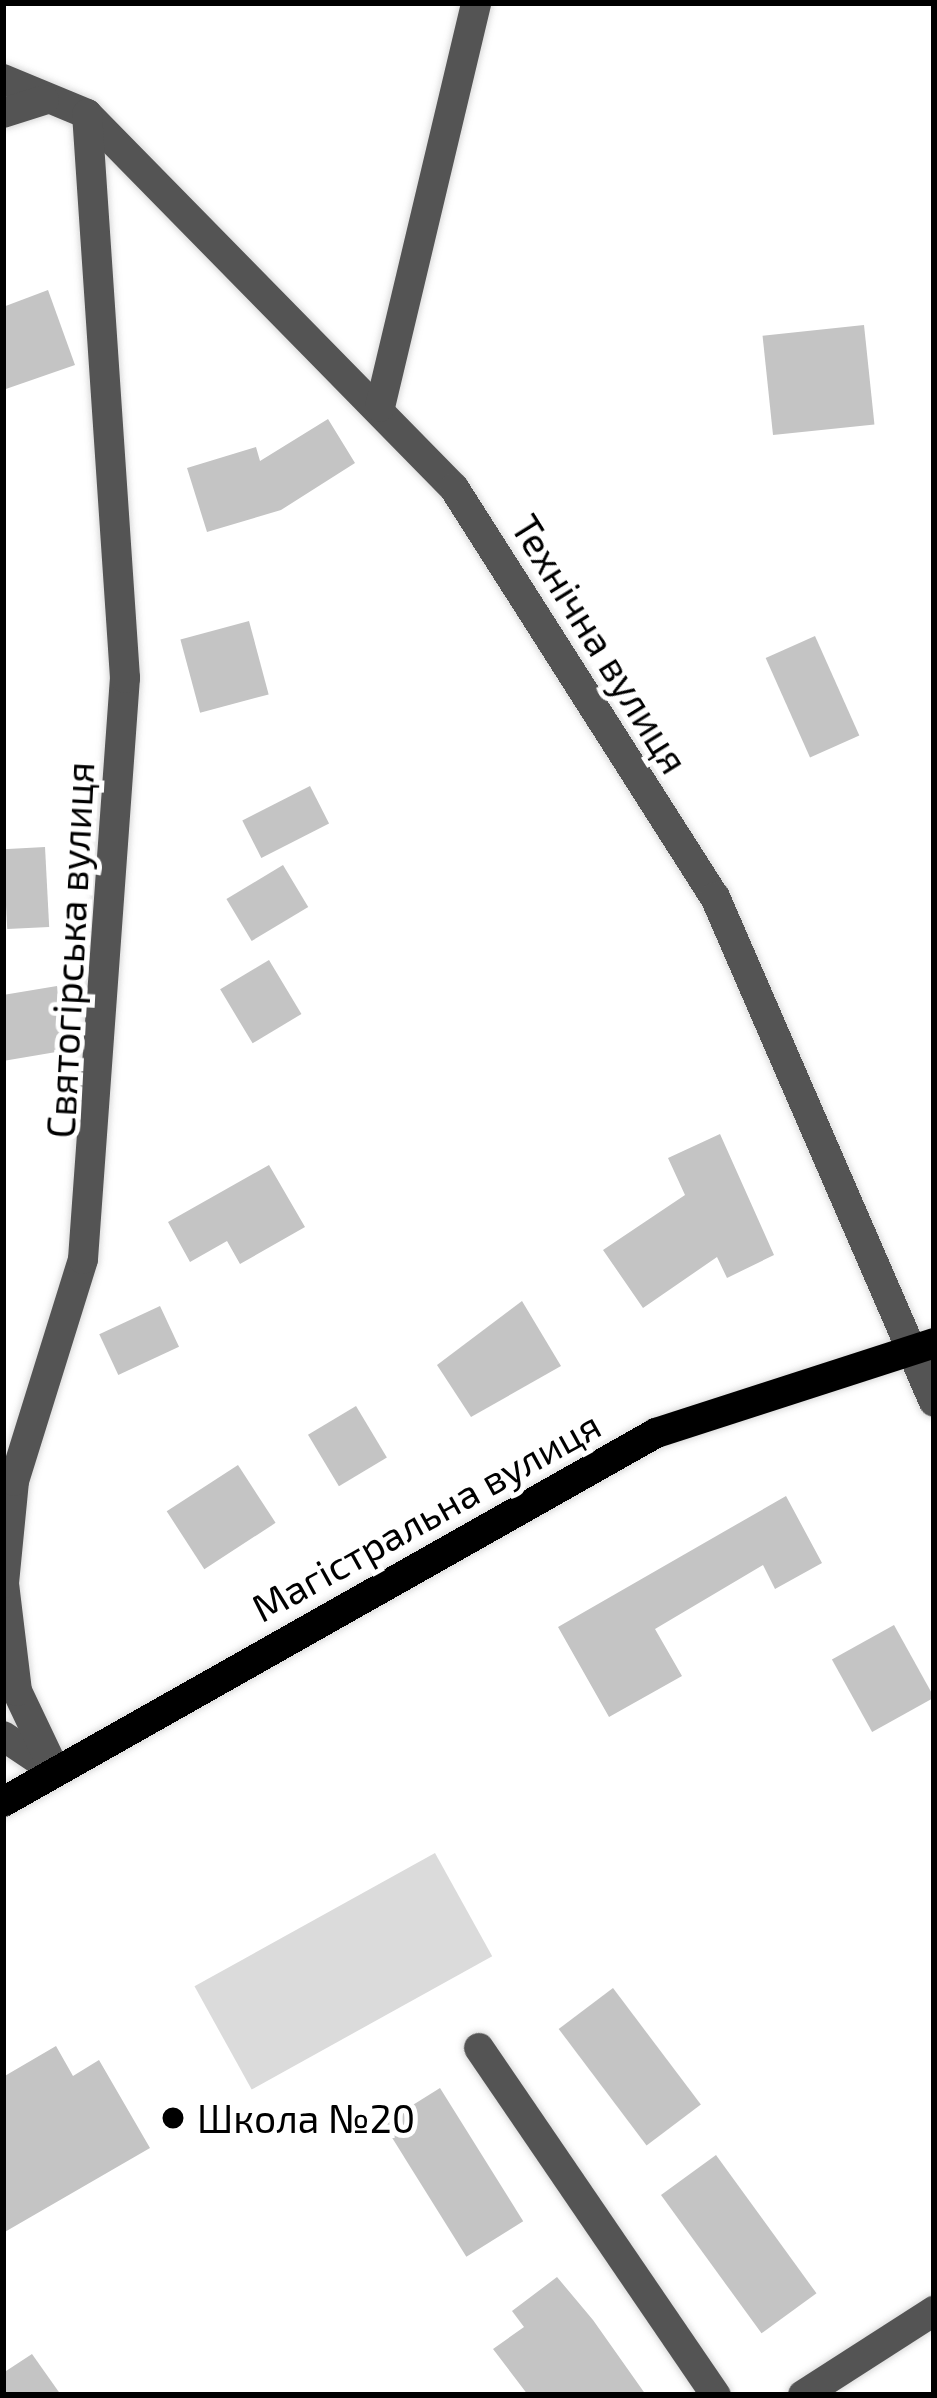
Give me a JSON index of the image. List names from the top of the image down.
{
  "streets": {
    "main road": ["Магістральна вулиця"],
    "street": ["Технічна вулиця", "Святогірська вулиця"]
  },
  "crossings": [
    ["Технічна вулиця", "Святогірська вулиця"],
    ["Технічна вулиця", "Магістральна вулиця"],
    ["Святогірська вулиця", "Магістральна вулиця"]
  ],
  "places": ["Школа №20"]
}
